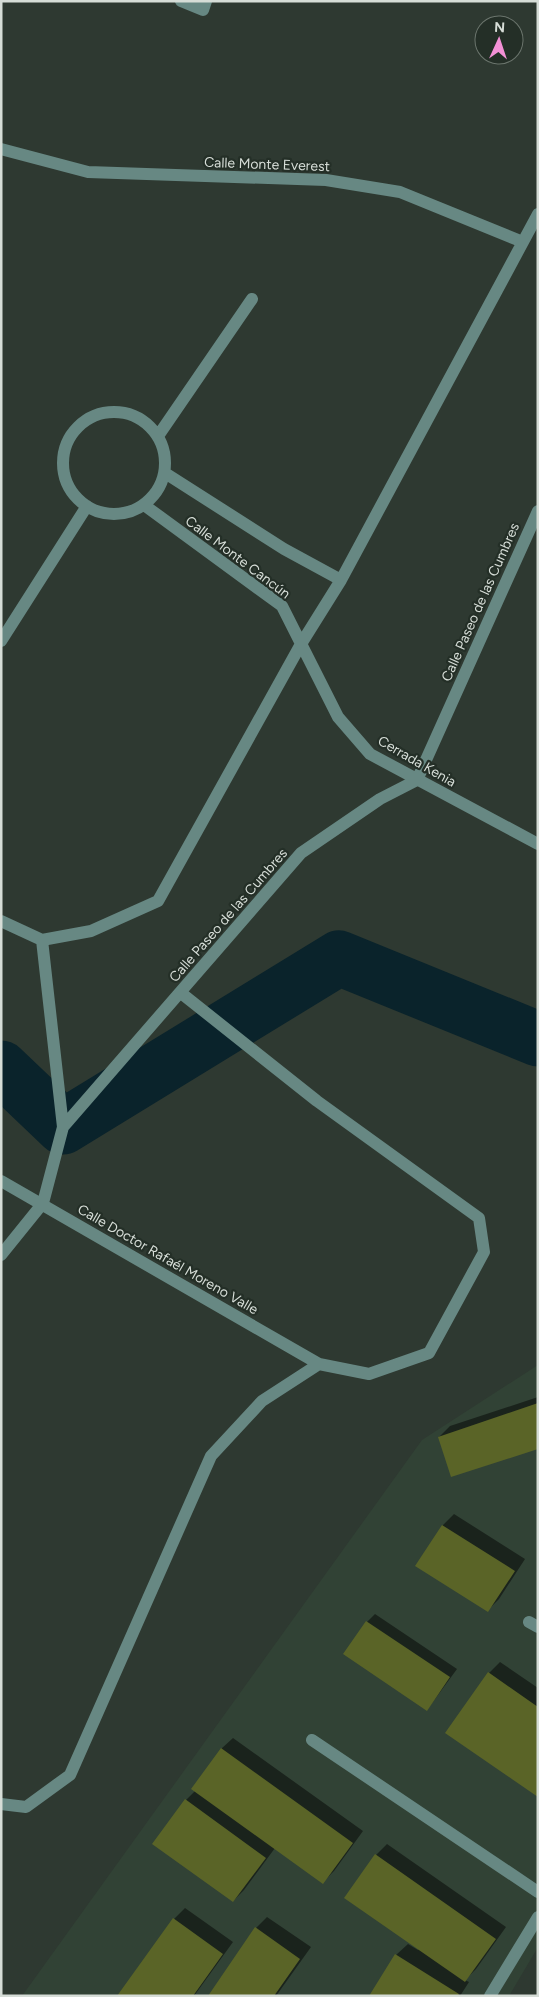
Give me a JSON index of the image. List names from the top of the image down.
{
  "streets": {
    "street": [
      "Calle Monte Everest",
      "Calle Monte Cancún",
      "Calle Paseo de las Cumbres",
      "Cerrada Kenia",
      "Calle Doctor Rafaél Moreno Valle"
    ]
  },
  "crossings": [
    ["Calle Monte Cancún", "Cerrada Kenia"],
    ["Calle Paseo de las Cumbres", "Cerrada Kenia"],
    ["Calle Paseo de las Cumbres", "Calle Doctor Rafaél Moreno Valle"]
  ],
  "north": "top"
}
